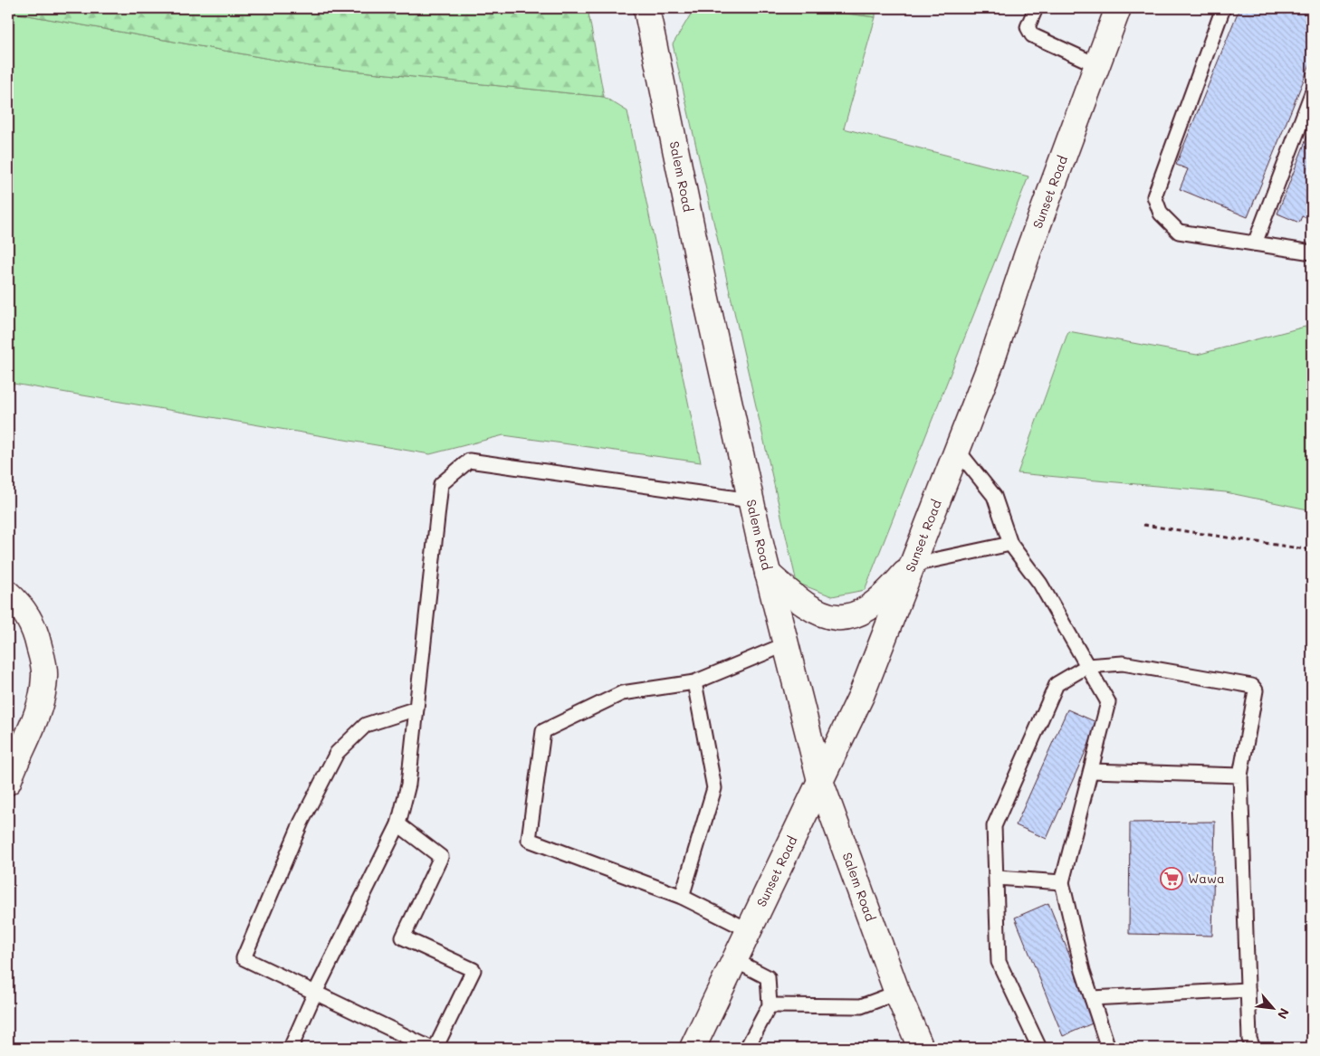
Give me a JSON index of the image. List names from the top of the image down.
{
  "streets": {
    "street": ["Salem Road", "Sunset Road"]
  },
  "crossings": [
    ["Salem Road", "Sunset Road"]
  ],
  "places": {
    "supermarket": ["Wawa"]
  },
  "north": "bottom right"
}
